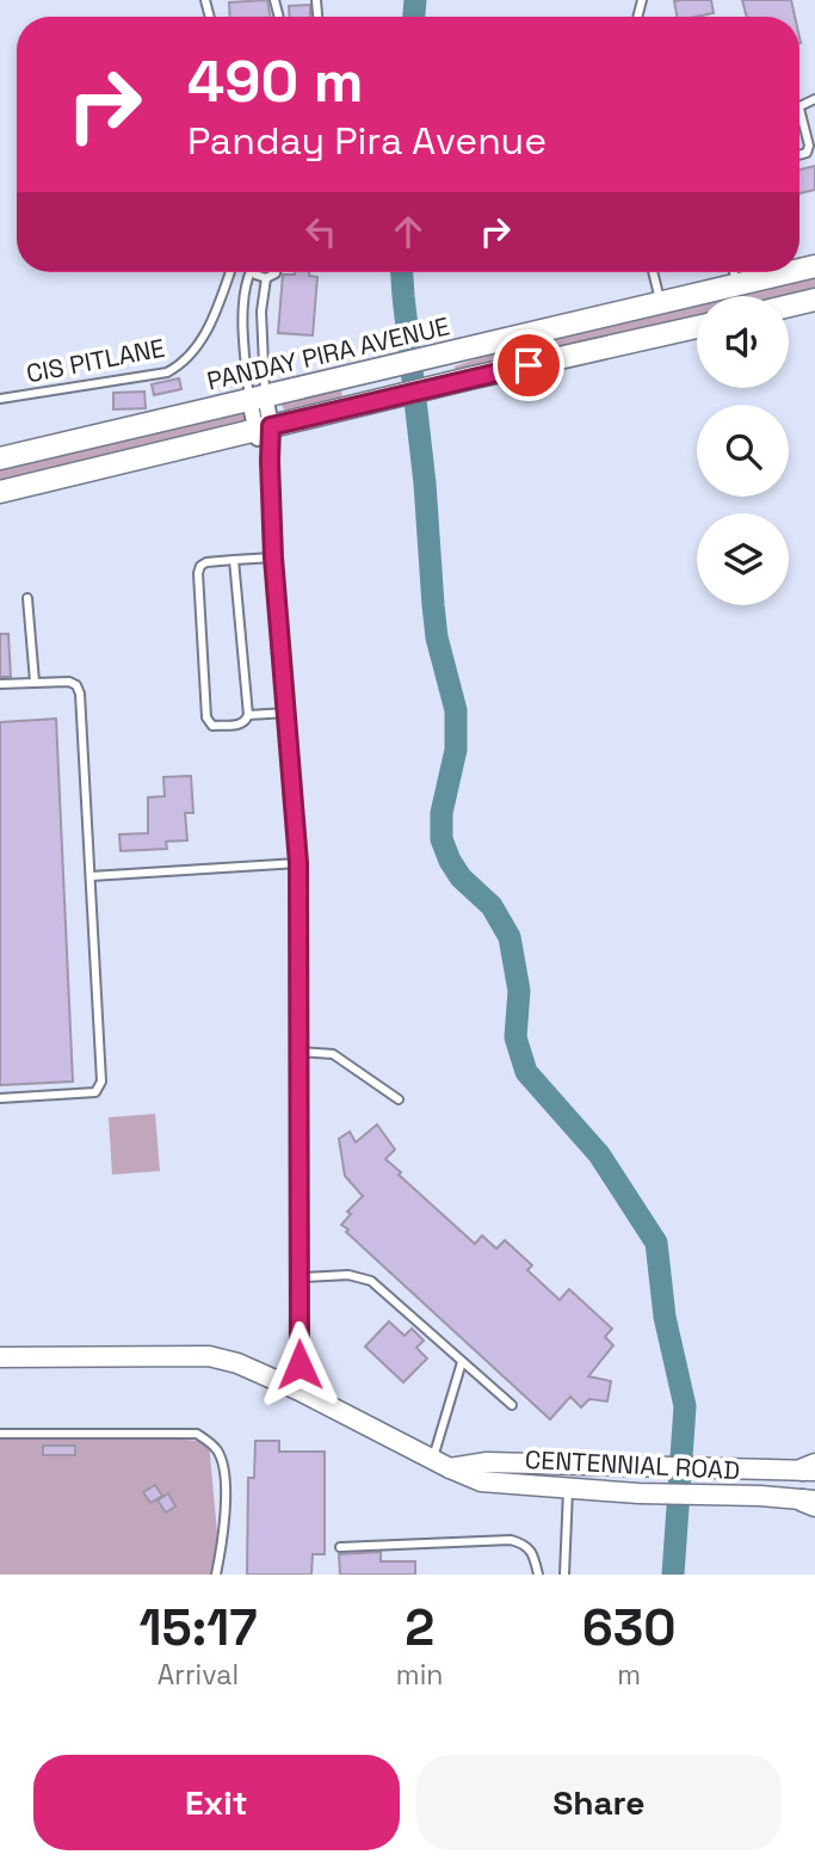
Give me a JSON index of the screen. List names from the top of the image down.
{
  "streets": {
    "main road": ["PANDAY PIRA AVENUE"],
    "street": ["CENTENNIAL ROAD"],
    "lane": ["CIS PITLANE"]
  },
  "page": {
    "turn": ["490 m", "Panday Pira Avenue"],
    "eta": [
      "15:17",
      "Arrival",
      "2",
      "min",
      "630",
      "m"
    ],
    "buttons": ["Exit", "Share"]
  }
}
